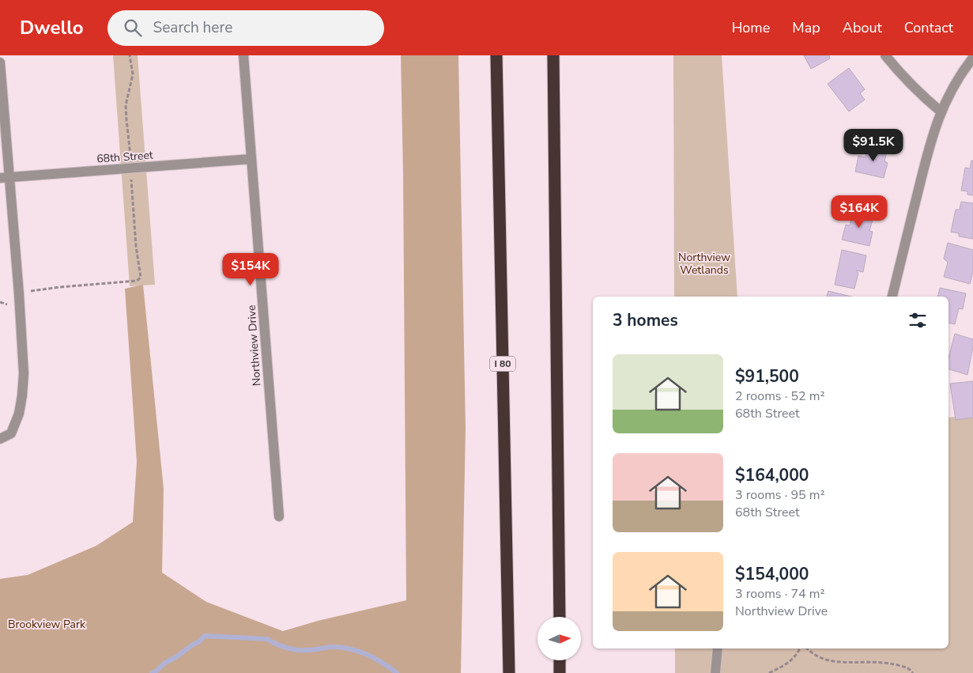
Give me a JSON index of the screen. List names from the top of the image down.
{
  "streets": {
    "highway": ["I 80"],
    "street": ["68th Street", "Northview Drive"]
  },
  "crossings": [
    ["68th Street", "Northview Drive"]
  ],
  "parks": ["Northview Wetlands", "Brookview Park"],
  "north": "right",
  "page": {
    "header": "Dwello",
    "search": "Search here",
    "nav": [
      "Home",
      "Map",
      "About",
      "Contact"
    ],
    "price": ["$91.5K", "$164K", "$154K"],
    "heading": "3 homes",
    "list": [
      {
        "name": "$91,500",
        "note": "2 rooms · 52 m² · 68th Street"
      },
      {
        "name": "$164,000",
        "note": "3 rooms · 95 m² · 68th Street"
      },
      {
        "name": "$154,000",
        "note": "3 rooms · 74 m² · Northview Drive"
      }
    ]
  }
}
